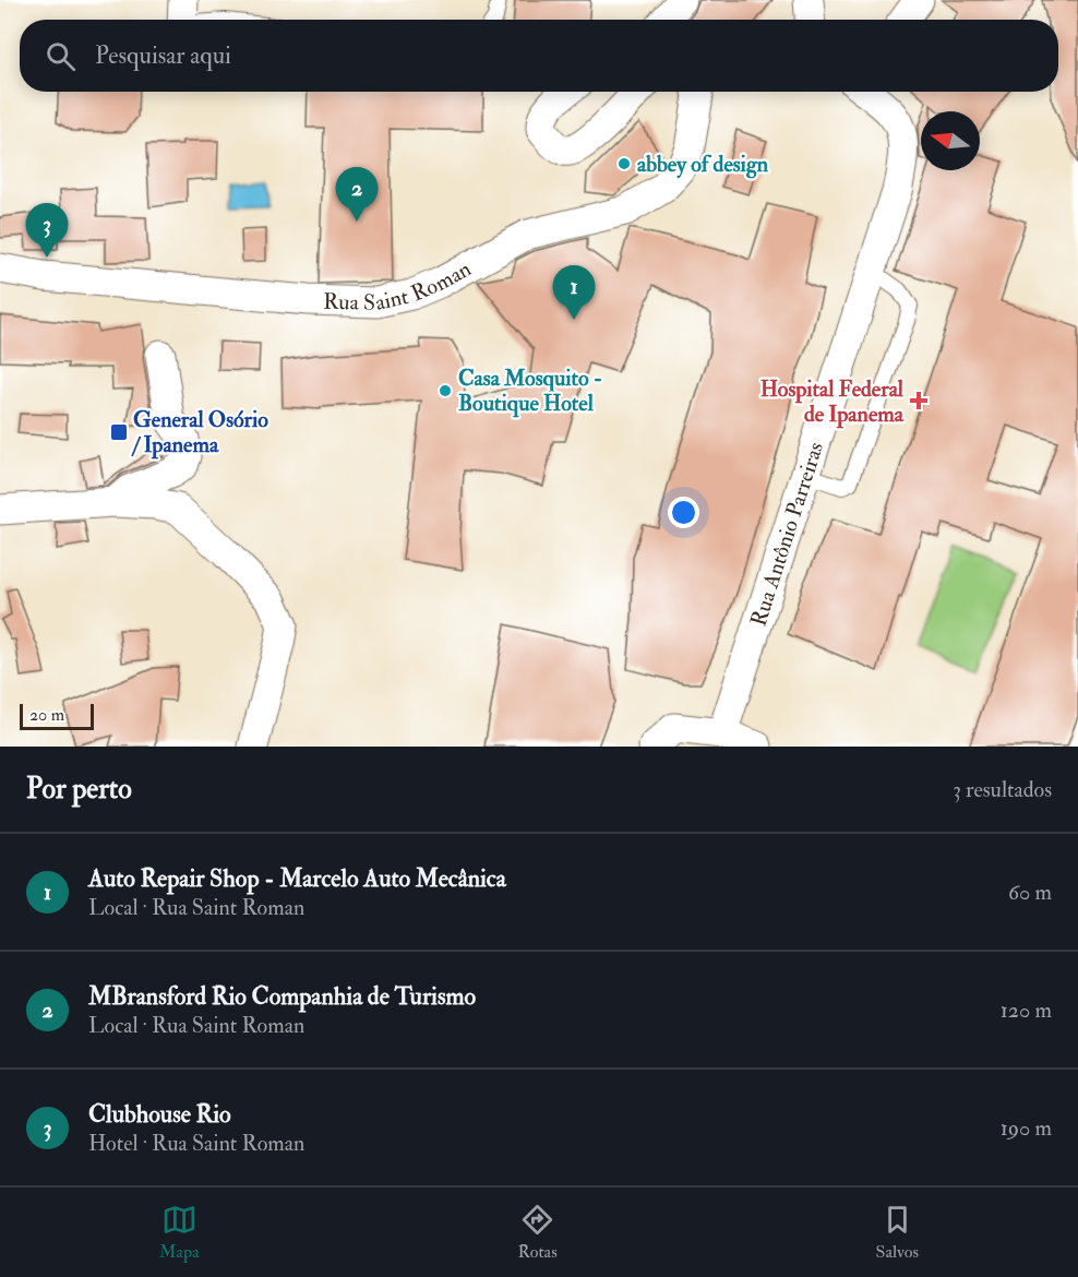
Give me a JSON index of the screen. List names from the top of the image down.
{
  "streets": {
    "street": ["Rua Saint Roman", "Rua Antônio Parreiras"]
  },
  "places": {
    "other": ["abbey of design", "Casa Mosquito - Boutique Hotel"],
    "health": ["Hospital Federal de Ipanema"],
    "transit": ["General Osório / Ipanema"]
  },
  "scale_bar": "20 m",
  "north": "left",
  "page": {
    "search": "Pesquisar aqui",
    "pins": ["2", "3", "1"],
    "scale": "20 m",
    "heading": ["Por perto", "3 resultados"],
    "list": [
      {
        "mark": "1",
        "name": "Auto Repair Shop - Marcelo Auto Mecânica",
        "note": "Local · Rua Saint Roman",
        "value": "60 m"
      },
      {
        "mark": "2",
        "name": "MBransford Rio Companhia de Turismo",
        "note": "Local · Rua Saint Roman",
        "value": "120 m"
      },
      {
        "mark": "3",
        "name": "Clubhouse Rio",
        "note": "Hotel · Rua Saint Roman",
        "value": "190 m"
      }
    ],
    "nav": ["Mapa", "Rotas", "Salvos"]
  }
}
